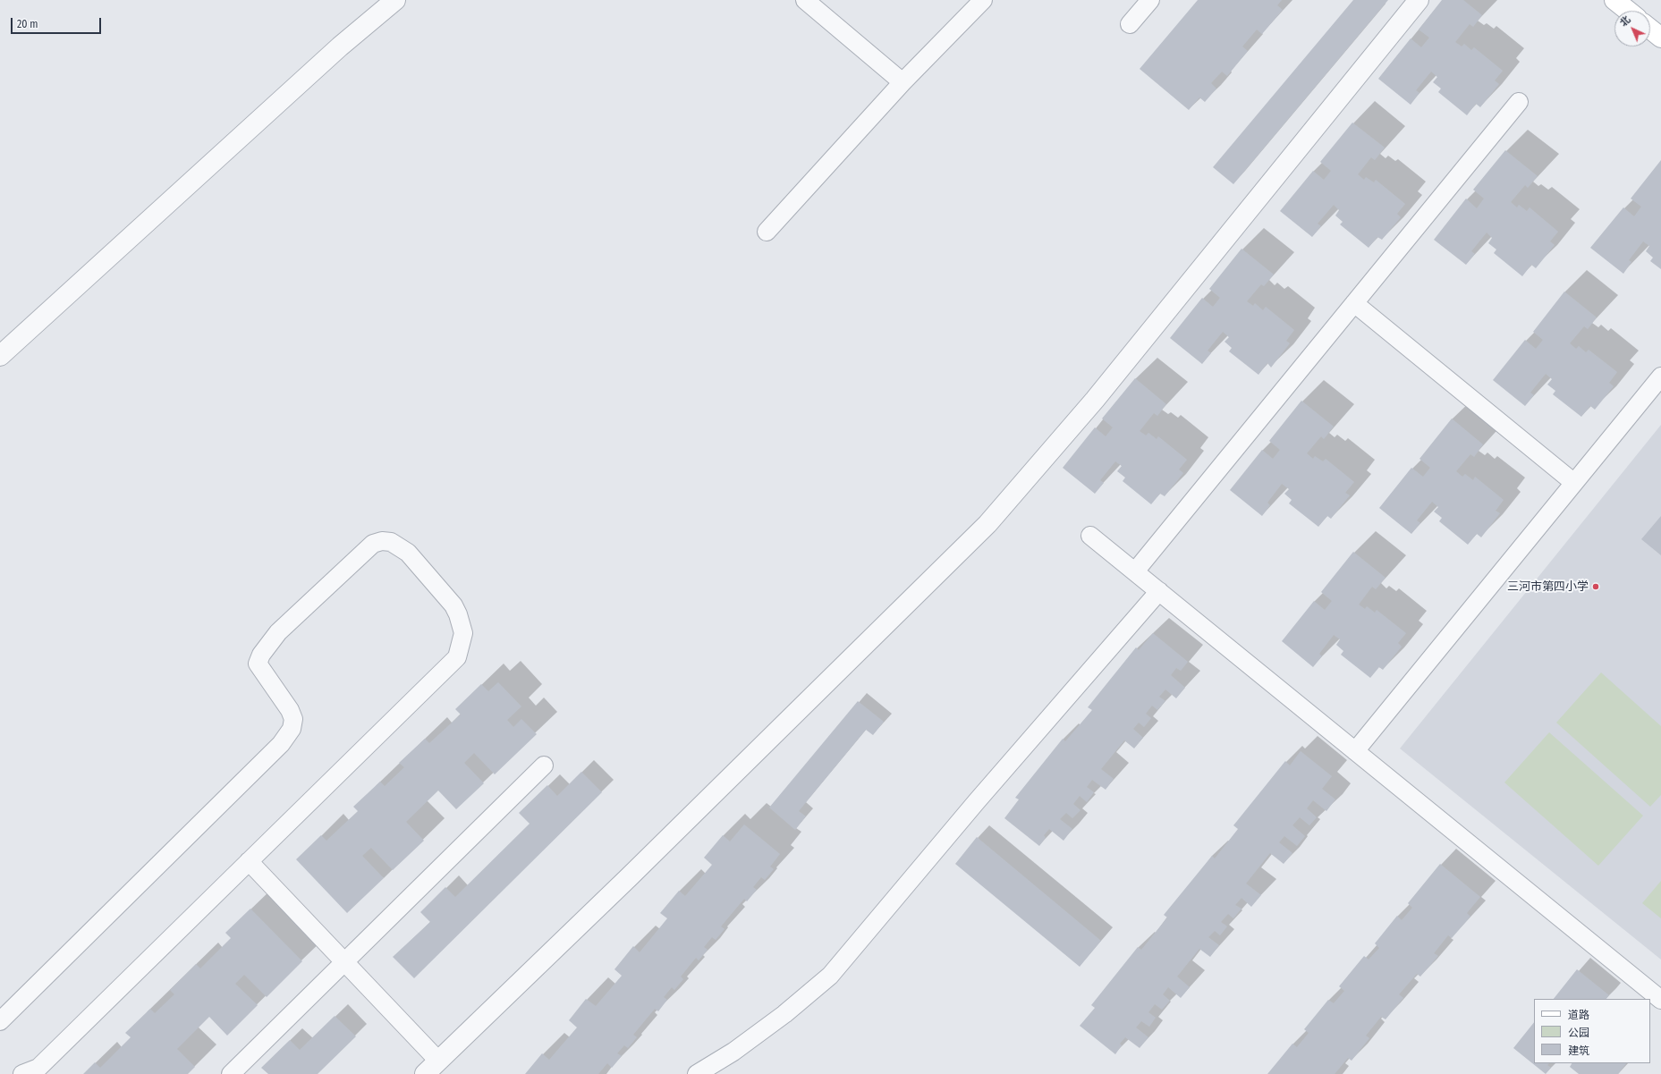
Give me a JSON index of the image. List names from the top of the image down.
{
  "places": ["三河市第四小学"],
  "legend": ["道路", "公园", "建筑"],
  "scale_bar": "20 m",
  "north": "top left"
}
